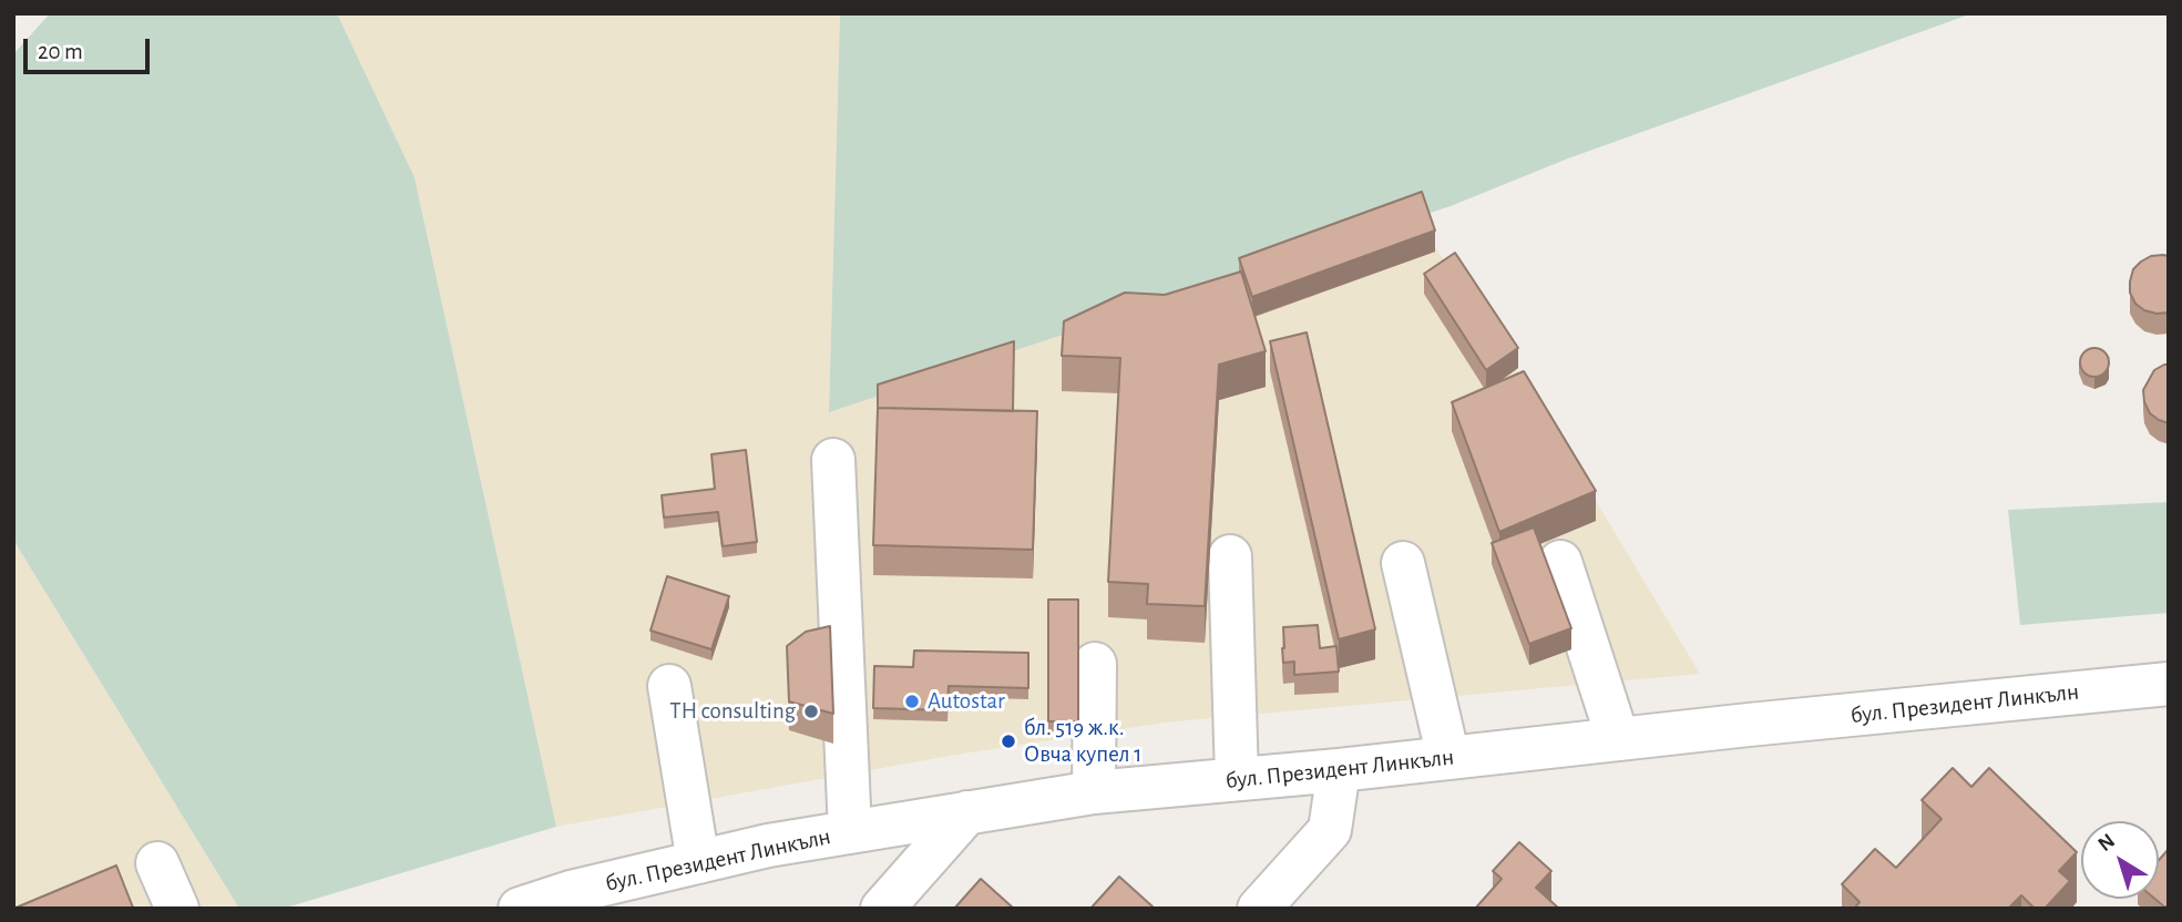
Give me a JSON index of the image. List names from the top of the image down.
{
  "streets": {
    "street": ["бул. Президент Линкълн"]
  },
  "places": ["Autostar", "TH consulting", "бл. 519 ж.к. Овча купел 1"],
  "scale_bar": "20 m",
  "north": "top left"
}
